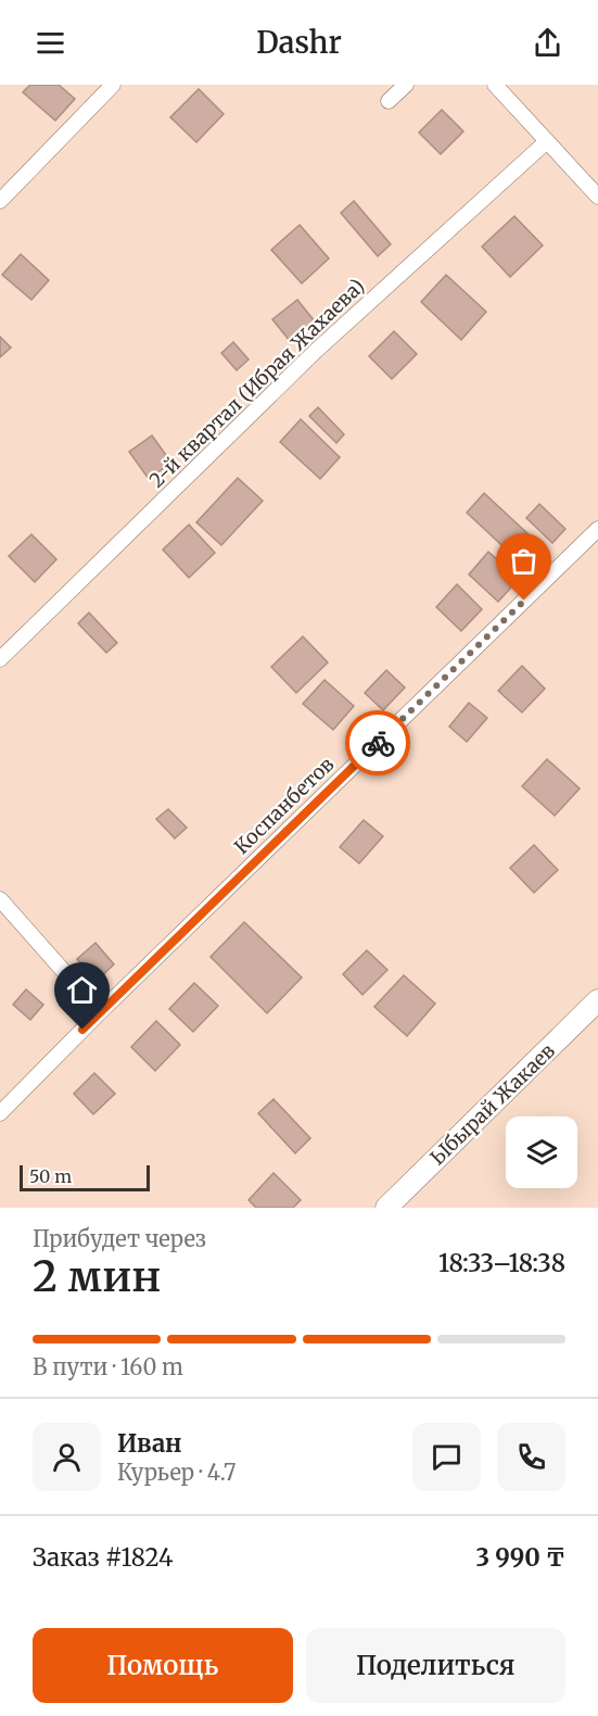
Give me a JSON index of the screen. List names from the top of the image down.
{
  "streets": {
    "street": ["2-й квартал (Ибрая Жахаева)", "Коспанбетов", "Ыбырай Жакаев"]
  },
  "scale_bar": "50 m",
  "page": {
    "header": "Dashr",
    "scale": "50 m",
    "heading": ["2 мин", "Прибудет через", "18:33–18:38"],
    "panel": [
      "Иван",
      "Курьер · 4.7",
      "Заказ #1824",
      "3 990 ₸"
    ],
    "bar": "В пути · 160 m",
    "buttons": ["Помощь", "Поделиться"]
  }
}
